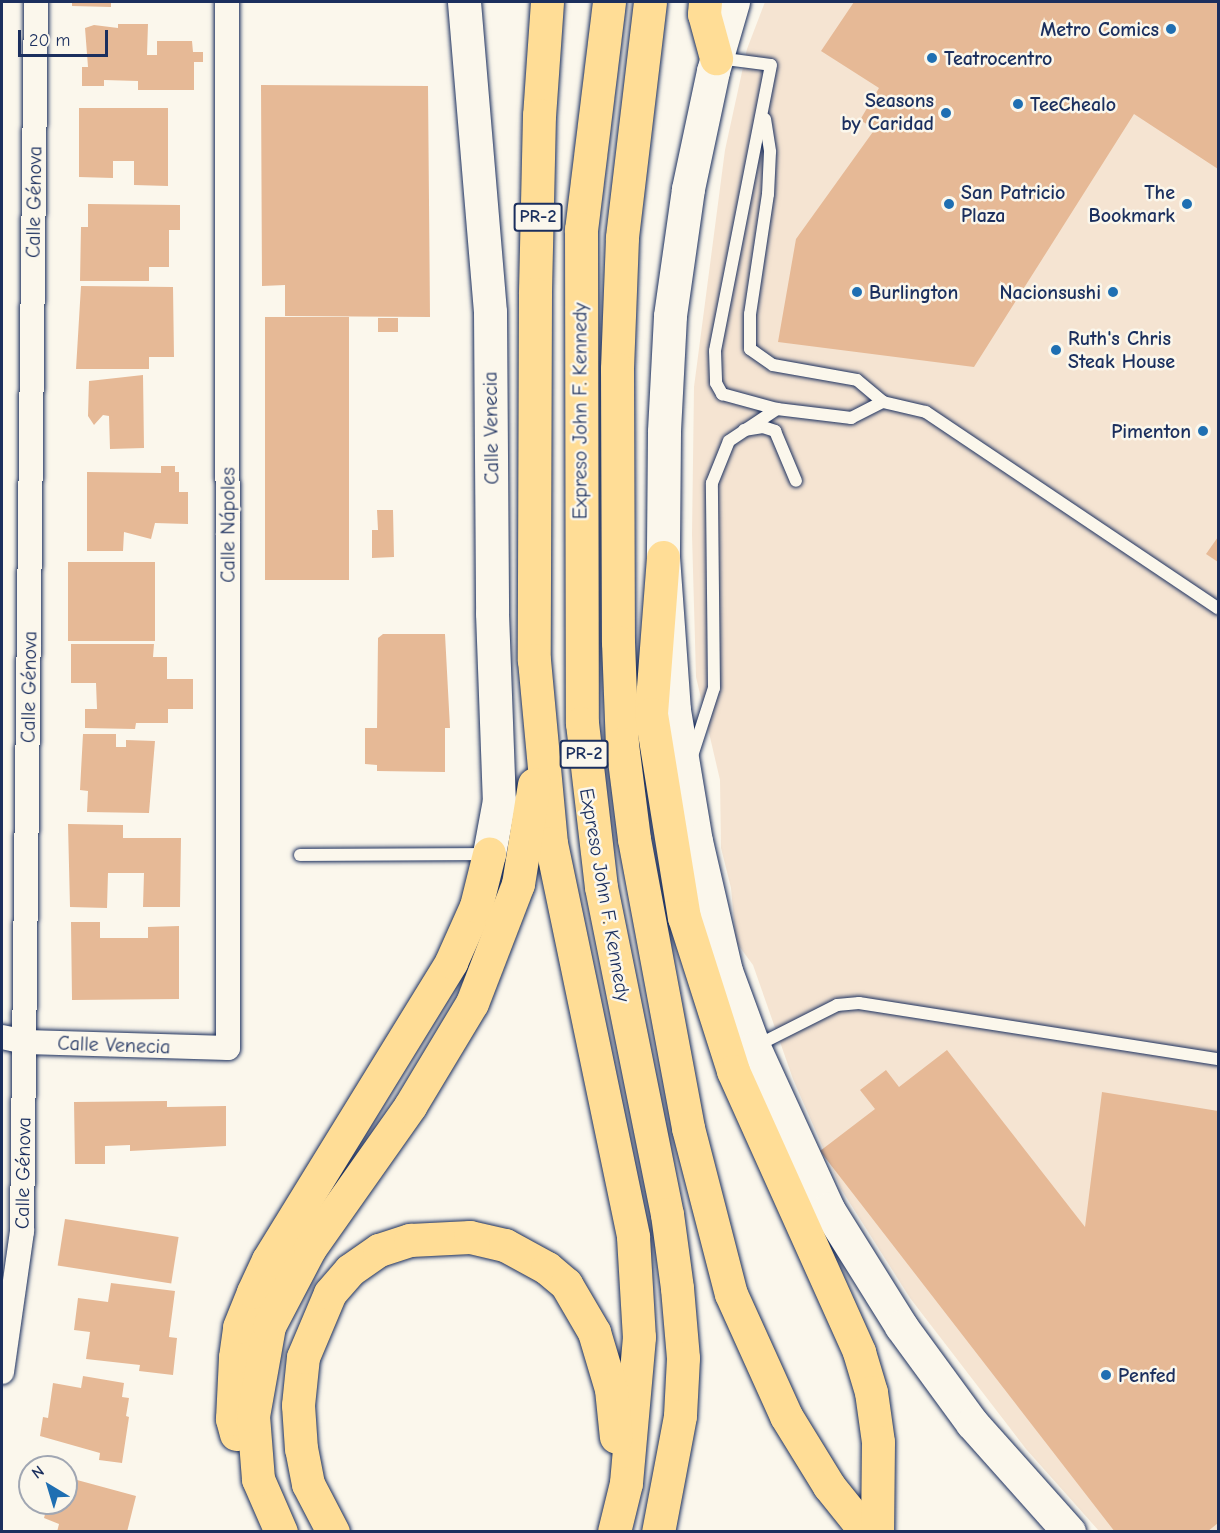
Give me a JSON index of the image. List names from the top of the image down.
{
  "streets": {
    "highway": ["PR-2", "Expreso John F. Kennedy"],
    "street": ["Calle Génova", "Calle Venecia", "Calle Nápoles"]
  },
  "crossings": [
    ["Calle Génova", "Calle Venecia"],
    ["Calle Venecia", "Calle Nápoles"]
  ],
  "places": [
    "Metro Comics",
    "Teatrocentro",
    "TeeChealo",
    "Seasons by Caridad",
    "San Patricio Plaza",
    "The Bookmark",
    "Burlington",
    "Nacionsushi",
    "Ruth's Chris Steak House",
    "Pimenton",
    "Penfed"
  ],
  "scale_bar": "20 m",
  "north": "top left"
}
